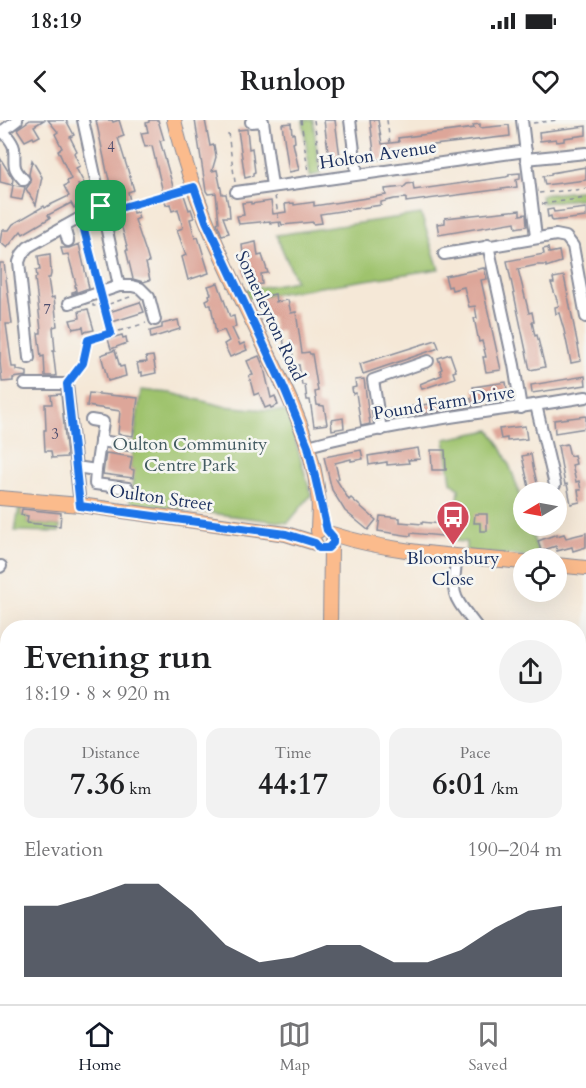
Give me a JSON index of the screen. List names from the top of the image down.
{
  "streets": {
    "main road": ["Somerleyton Road", "Oulton Street"],
    "street": ["Holton Avenue", "Pound Farm Drive"]
  },
  "crossings": [
    ["Somerleyton Road", "Pound Farm Drive"],
    ["Somerleyton Road", "Oulton Street"]
  ],
  "parks": ["Oulton Community Centre Park"],
  "places": {
    "bus stop": ["Bloomsbury Close"]
  },
  "house_numbers": ["4", "7", "3"],
  "north": "left",
  "page": {
    "status": "18:19",
    "header": "Runloop",
    "heading": ["Evening run", "18:19 · 8 × 920 m"],
    "stats": [
      ["Distance", "7.36 km"],
      ["Time", "44:17"],
      ["Pace", "6:01 /km"]
    ],
    "chart": ["Elevation", "190–204 m"],
    "tabs": ["Home", "Map", "Saved"]
  }
}
